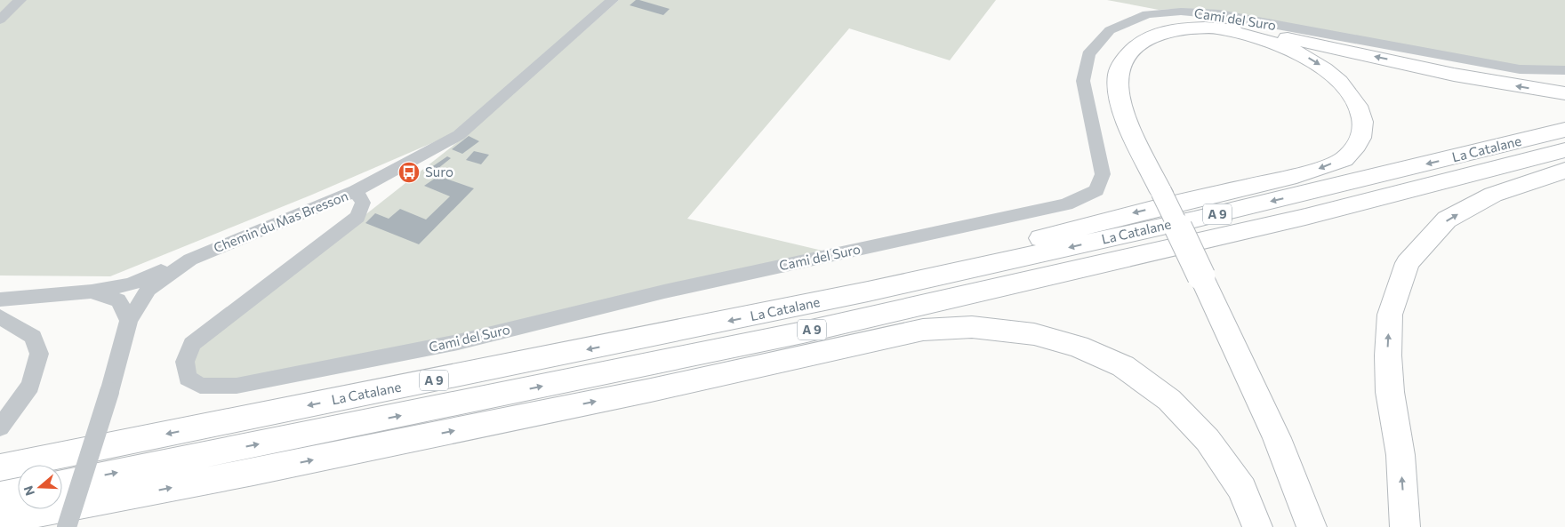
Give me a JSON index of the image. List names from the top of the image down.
{
  "streets": {
    "highway": ["La Catalane", "A 9"],
    "street": ["Cami del Suro", "Chemin du Mas Bresson"]
  },
  "crossings": [
    ["Cami del Suro", "Chemin du Mas Bresson"]
  ],
  "places": {
    "bus stop": ["Suro"]
  },
  "north": "left"
}
